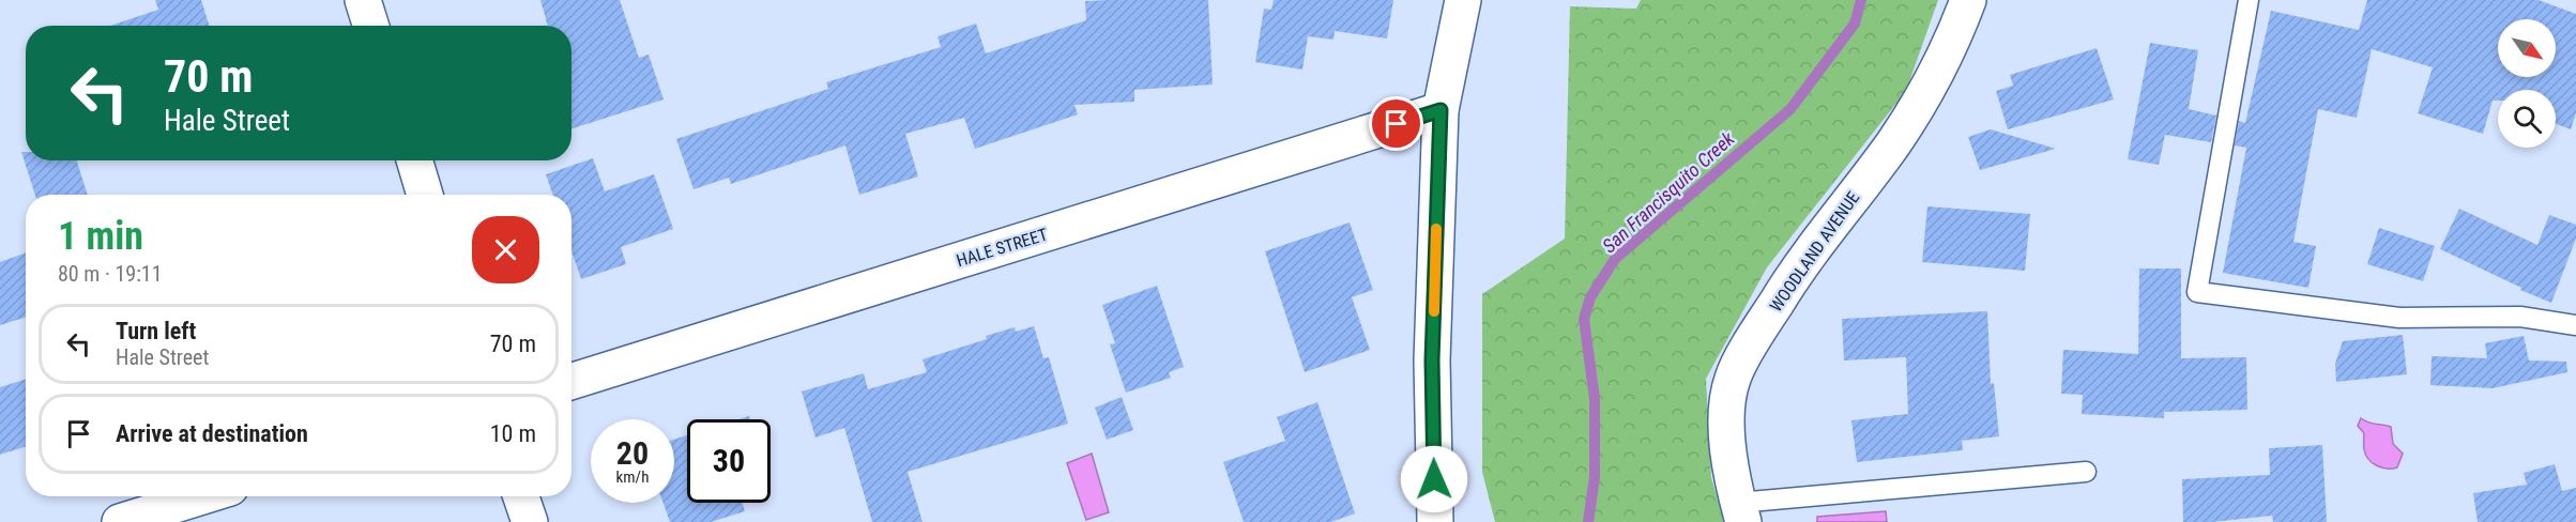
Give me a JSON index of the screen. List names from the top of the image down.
{
  "streets": {
    "street": ["HALE STREET", "WOODLAND AVENUE"]
  },
  "water": ["San Francisquito Creek"],
  "north": "bottom right",
  "page": {
    "turn": ["70 m", "Hale Street"],
    "heading": ["1 min", "80 m · 19:11"],
    "list": [
      {
        "name": "Turn left",
        "note": "Hale Street",
        "value": "70 m"
      },
      {
        "name": "Arrive at destination",
        "value": "10 m"
      }
    ],
    "speed": "20 km/h",
    "limit": "30"
  }
}
